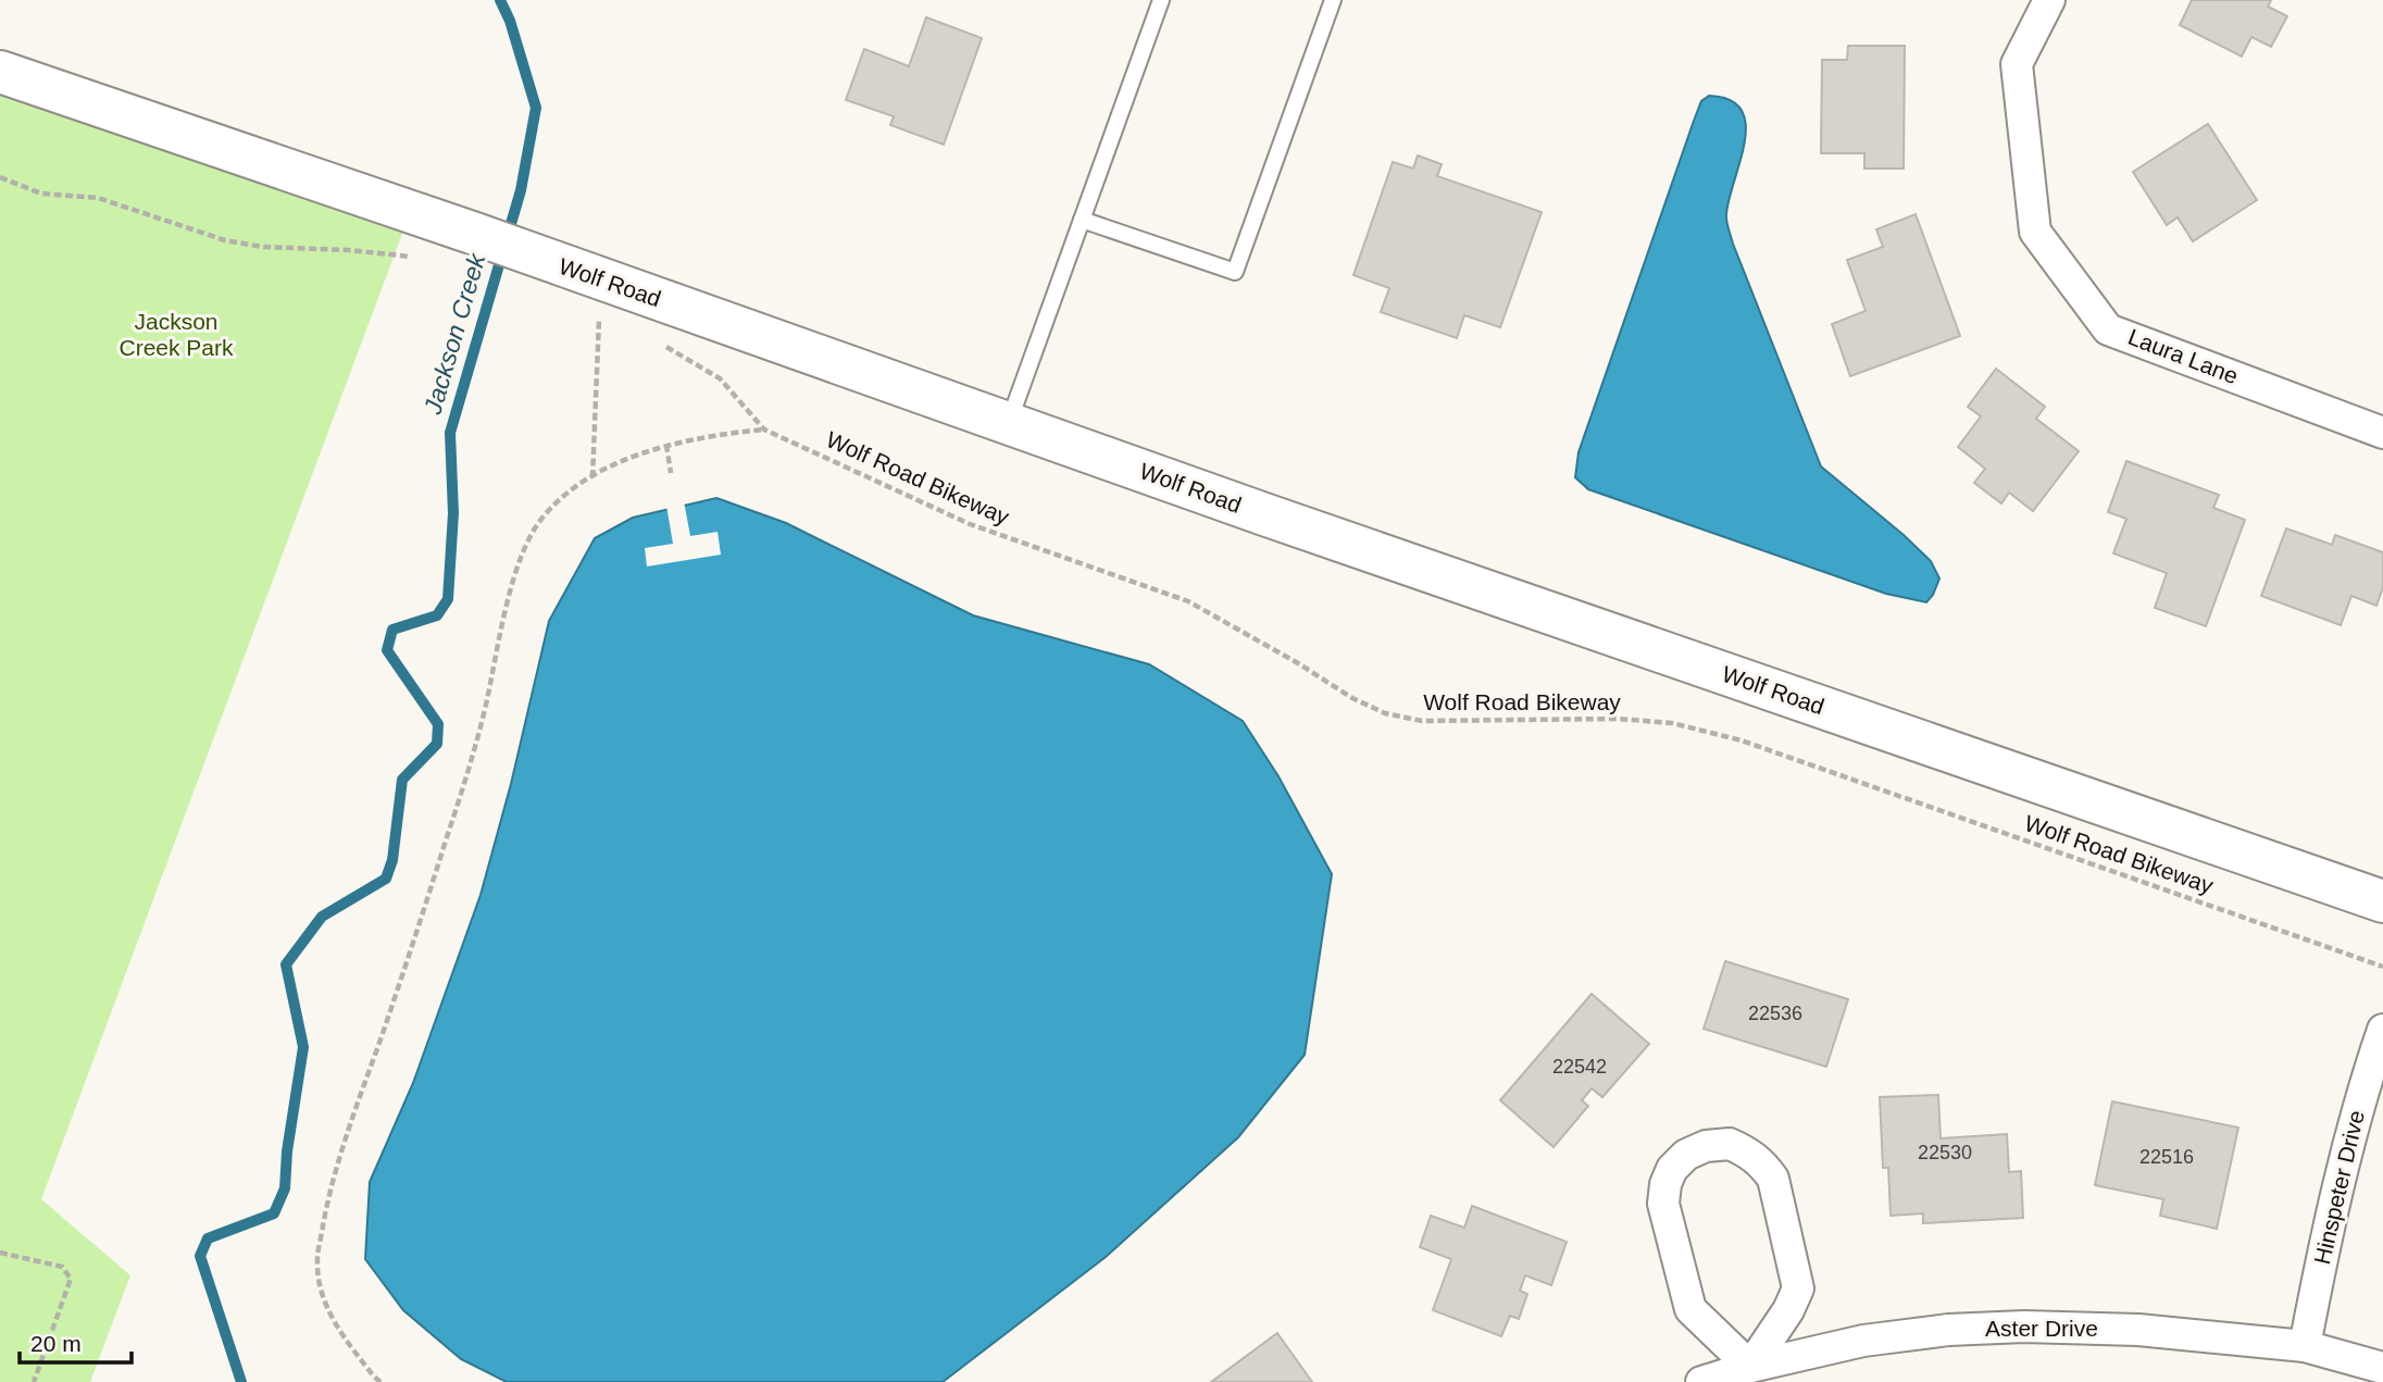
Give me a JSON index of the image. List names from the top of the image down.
{
  "streets": {
    "main road": ["Wolf Road"],
    "street": ["Laura Lane", "Hinspeter Drive", "Aster Drive"],
    "path": ["Wolf Road Bikeway"]
  },
  "crossings": [
    ["Hinspeter Drive", "Aster Drive"]
  ],
  "water": ["Jackson Creek"],
  "parks": ["Jackson Creek Park"],
  "house_numbers": [
    "22536",
    "22542",
    "22530",
    "22516"
  ],
  "scale_bar": "20 m"
}
